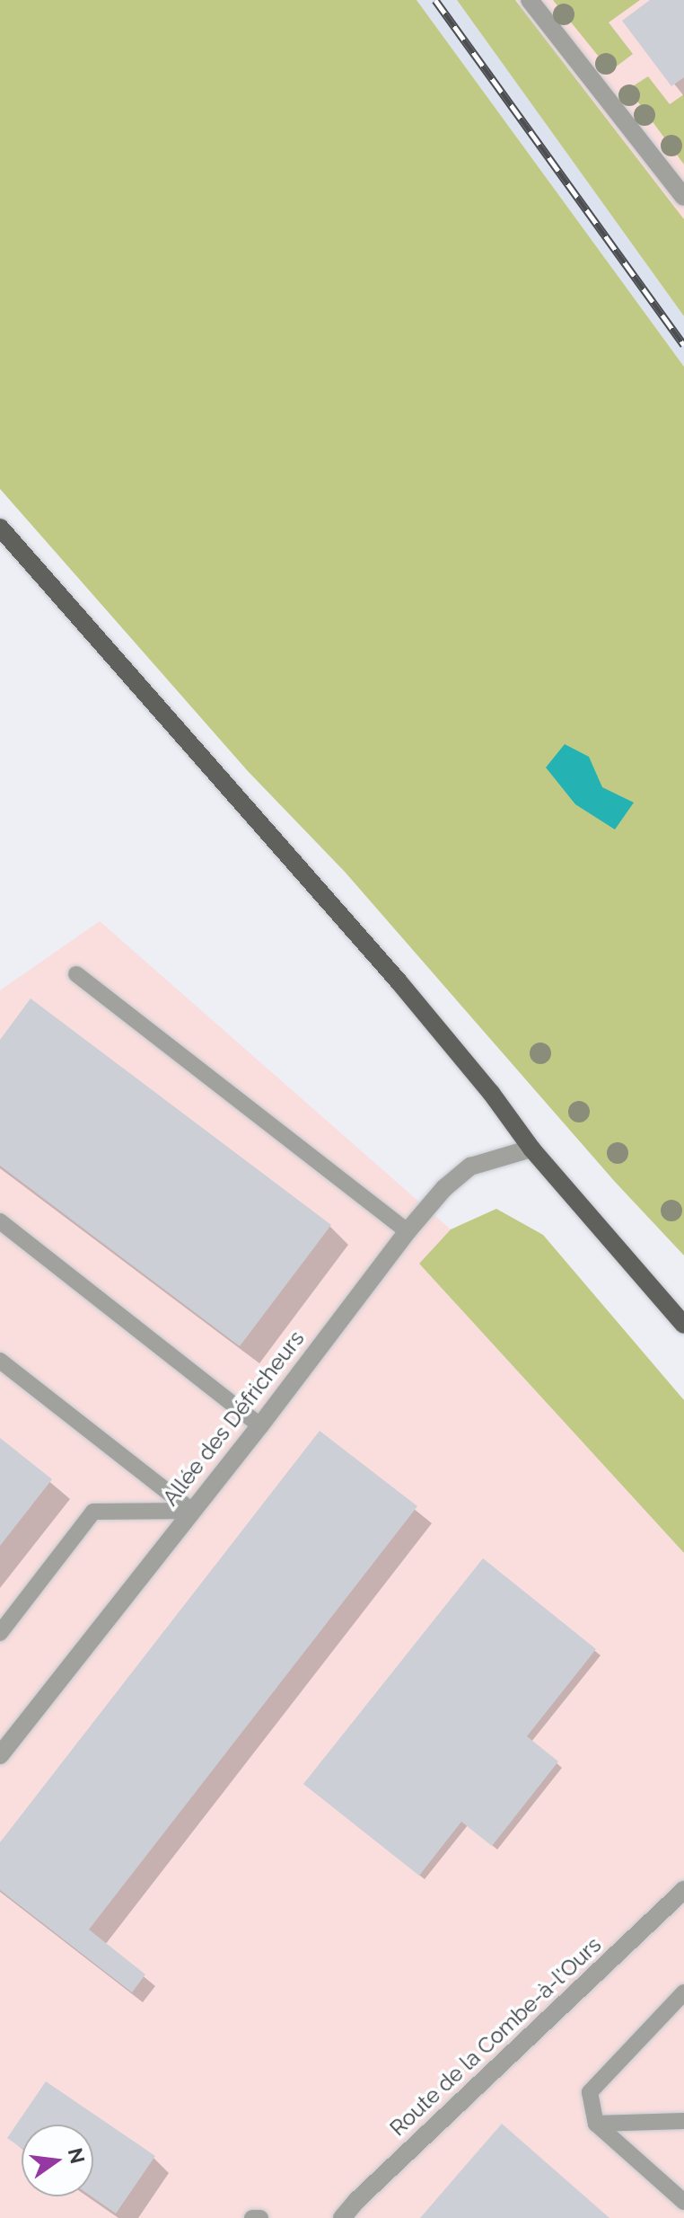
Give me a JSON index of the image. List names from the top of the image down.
{
  "streets": {
    "street": ["Allée des Défricheurs", "Route de la Combe-à-l'Ours"]
  },
  "north": "right"
}
